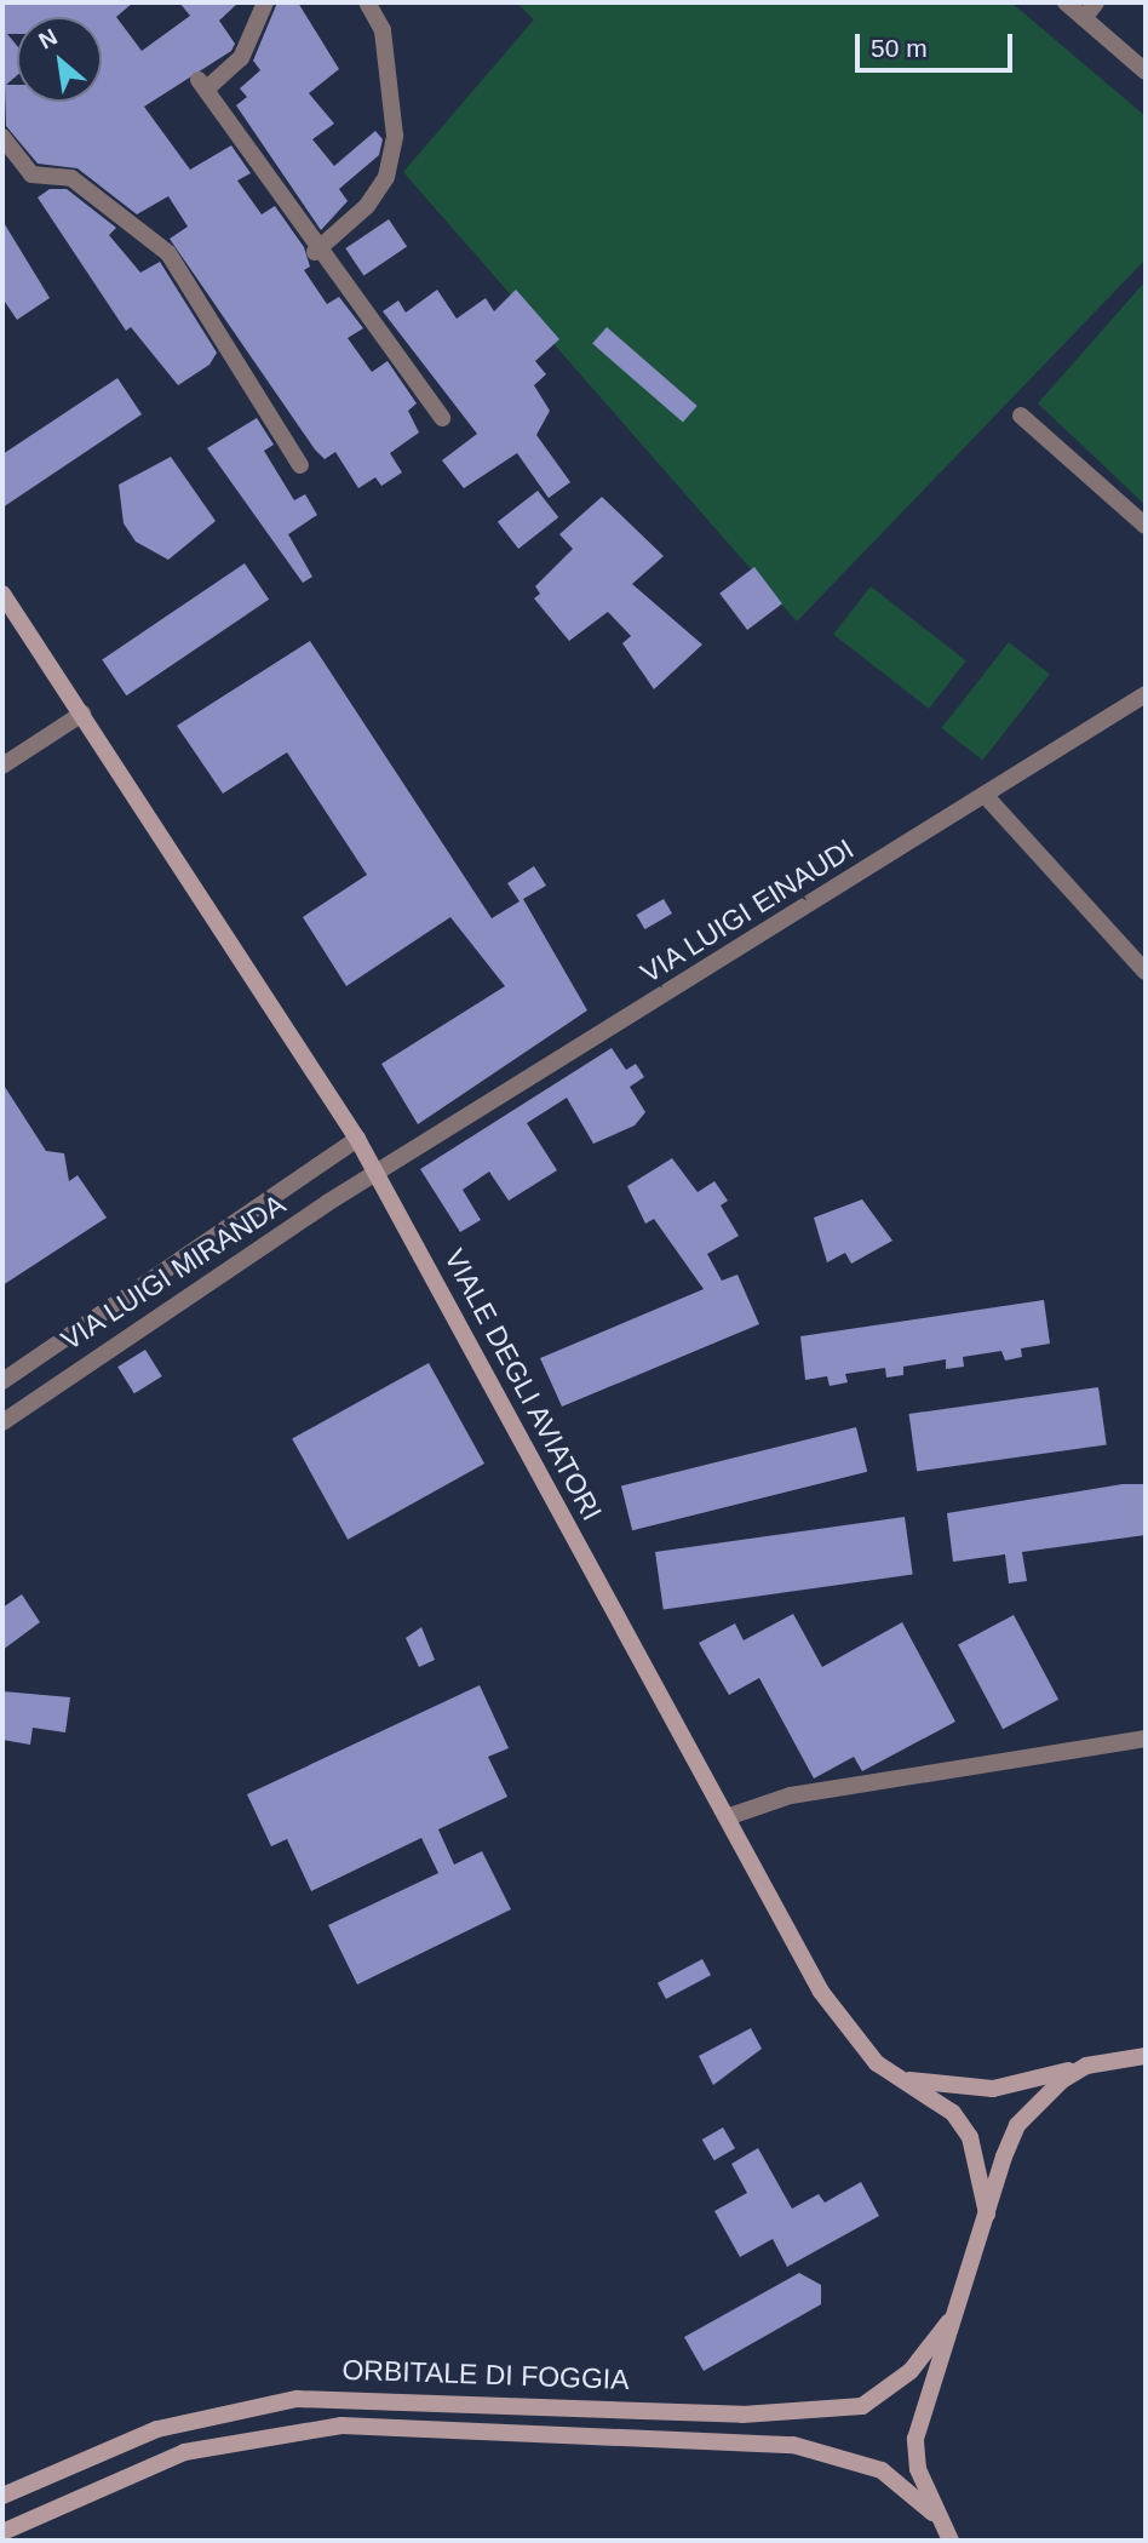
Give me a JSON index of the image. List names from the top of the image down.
{
  "streets": {
    "main road": ["VIALE DEGLI AVIATORI", "ORBITALE DI FOGGIA"],
    "street": ["VIA LUIGI EINAUDI", "VIA LUIGI MIRANDA"]
  },
  "crossings": [
    ["VIA LUIGI EINAUDI", "VIA LUIGI MIRANDA"],
    ["VIA LUIGI EINAUDI", "VIALE DEGLI AVIATORI"],
    ["VIA LUIGI MIRANDA", "VIALE DEGLI AVIATORI"]
  ],
  "scale_bar": "50 m",
  "north": "top left"
}
